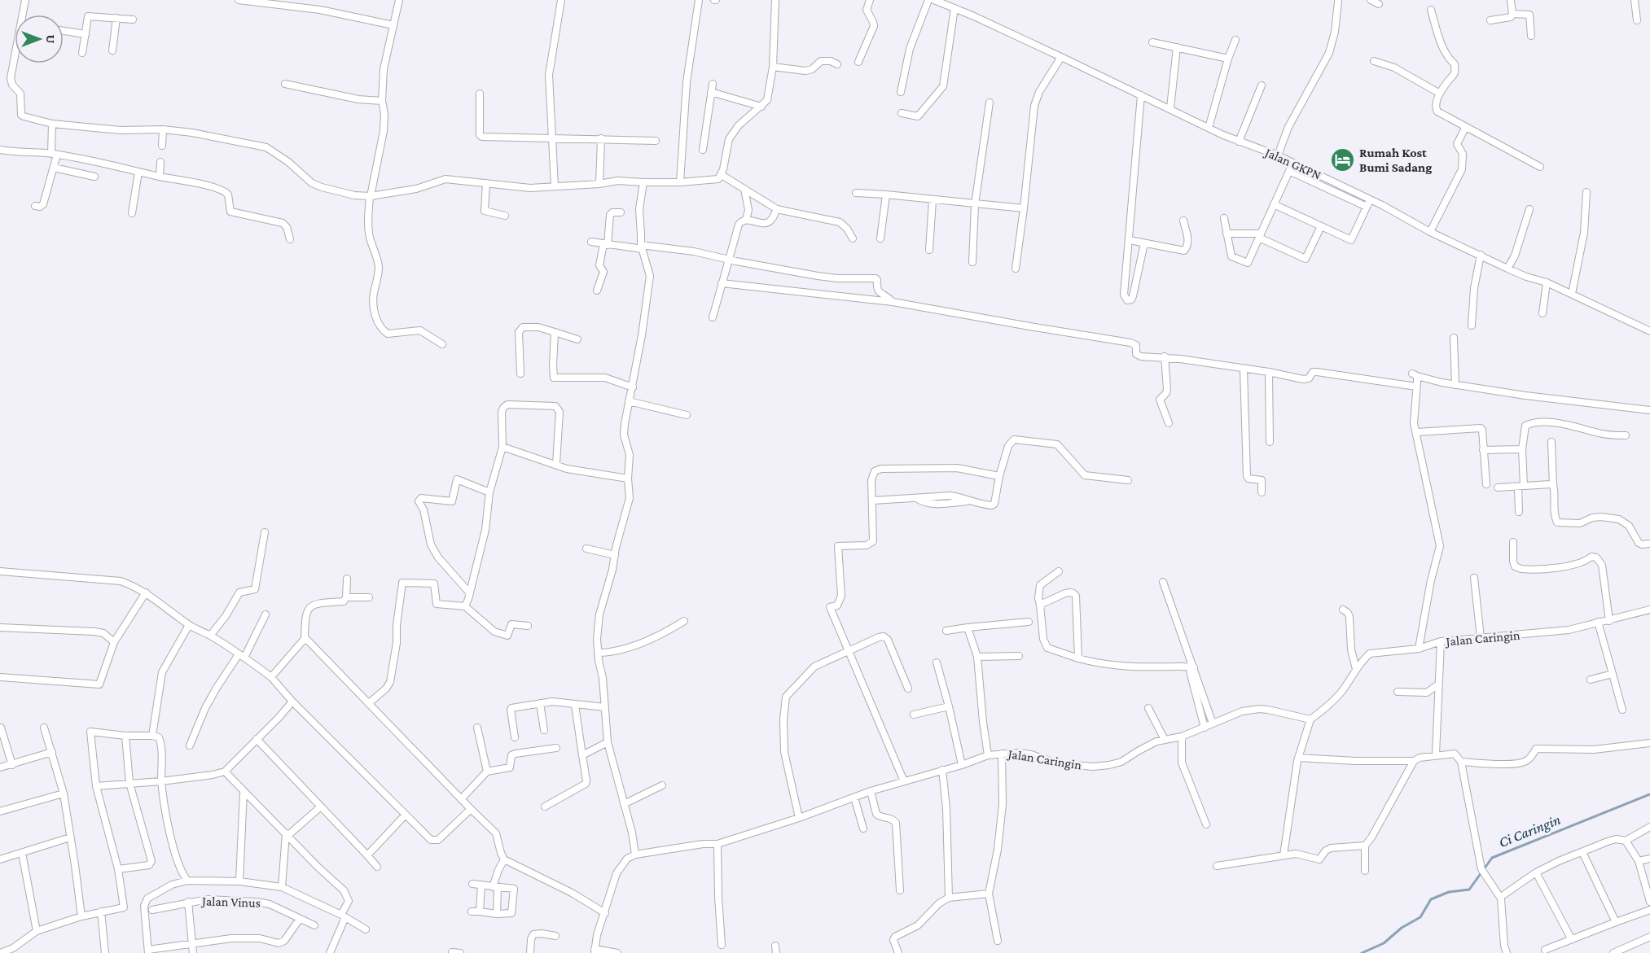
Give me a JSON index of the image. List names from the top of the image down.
{
  "streets": {
    "street": ["Jalan GKPN", "Jalan Caringin", "Jalan Vinus"]
  },
  "water": ["Ci Caringin"],
  "places": {
    "hotel": ["Rumah Kost Bumi Sadang"]
  },
  "north": "right"
}
